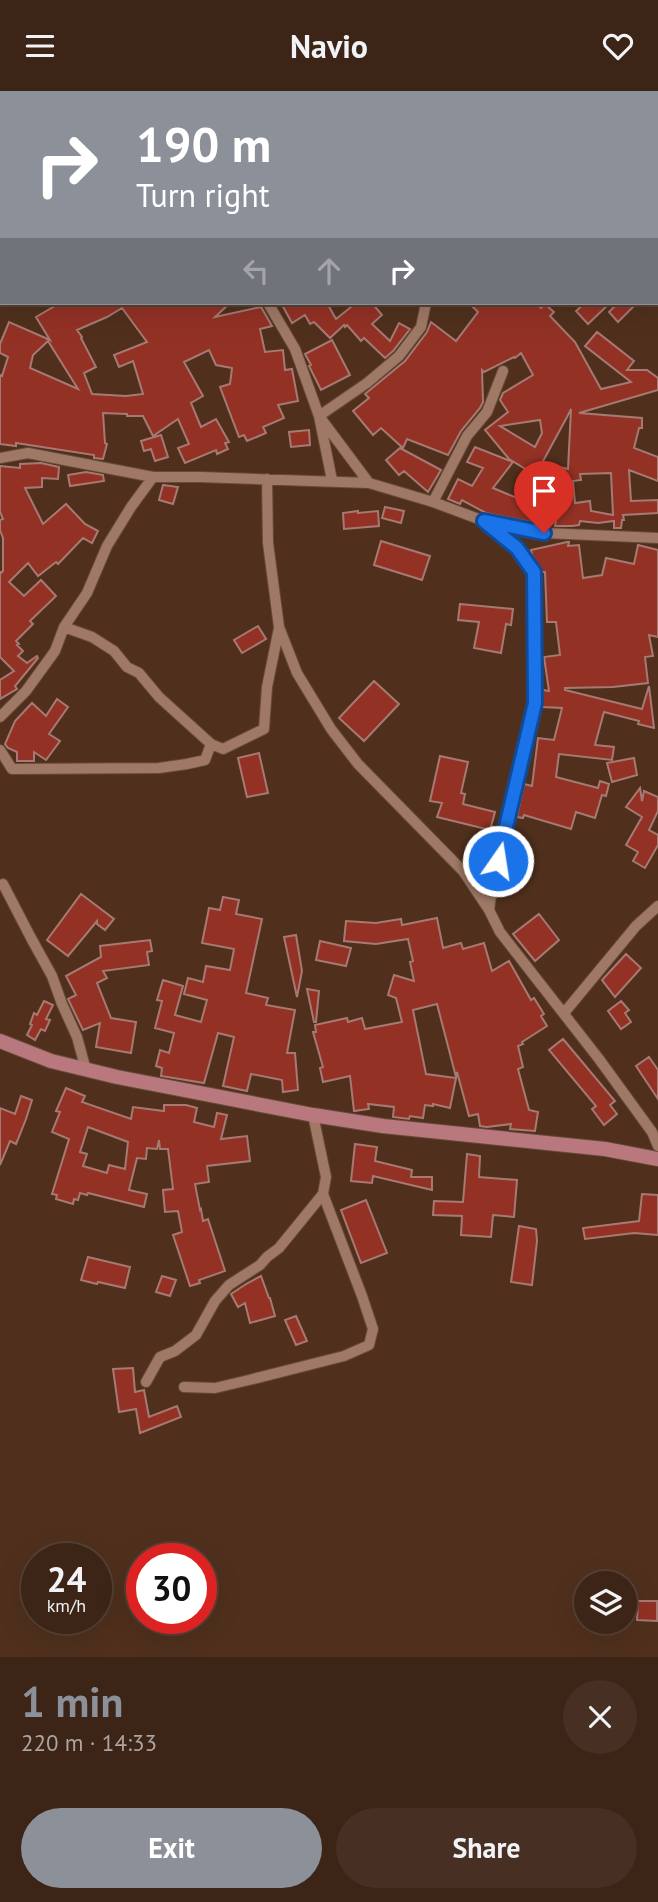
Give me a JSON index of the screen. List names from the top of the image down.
{
  "page": {
    "header": "Navio",
    "turn": ["190 m", "Turn right"],
    "speed": "24 km/h",
    "limit": "30",
    "heading": ["1 min", "220 m · 14:33"],
    "buttons": ["Exit", "Share"]
  }
}
